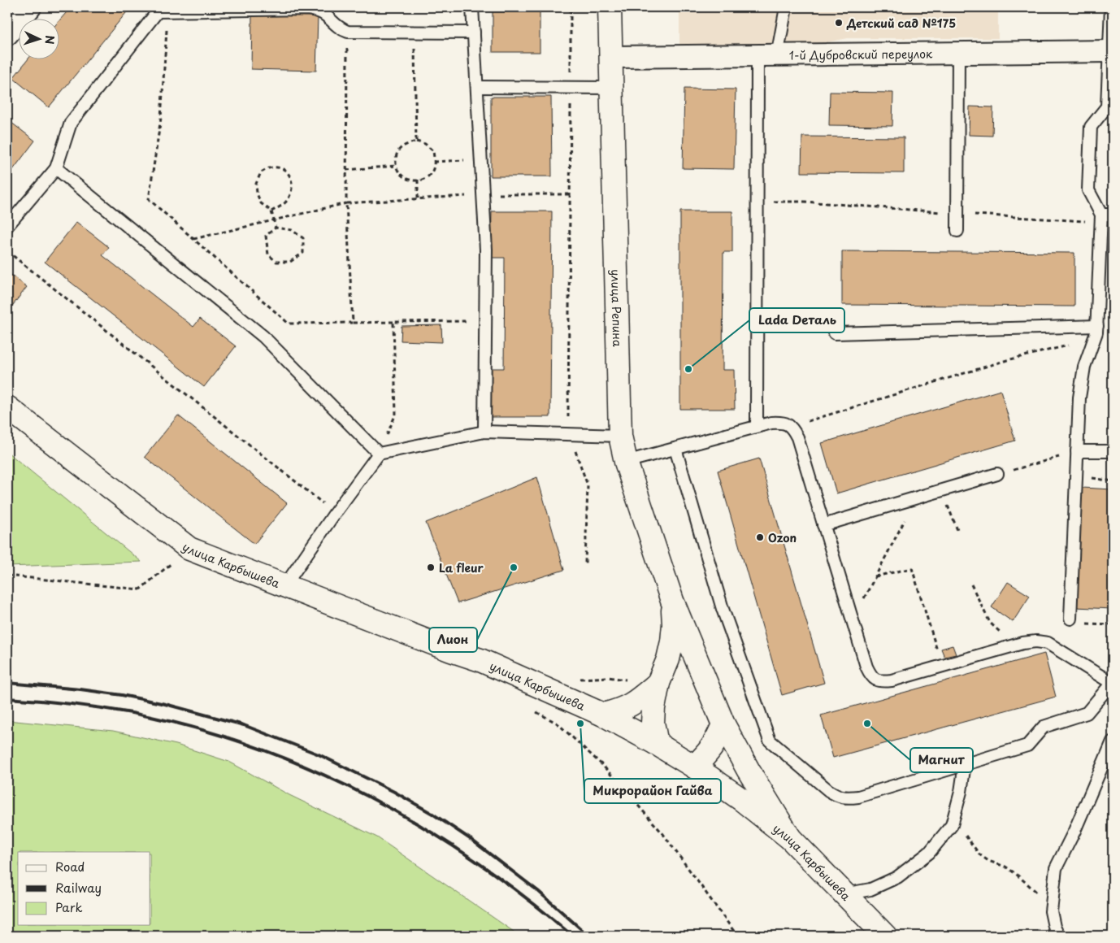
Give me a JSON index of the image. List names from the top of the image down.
{
  "streets": {
    "main road": ["улица Репина", "улица Карбышева"],
    "street": ["1-й Дубровский переулок"]
  },
  "crossings": [
    ["1-й Дубровский переулок", "улица Репина"]
  ],
  "places": [
    "Детский сад №175",
    "Lada Dеталь",
    "Ozon",
    "La fleur",
    "Лион",
    "Микрорайон Гайва",
    "Магнит"
  ],
  "legend": ["Road", "Railway", "Park"],
  "north": "right"
}
